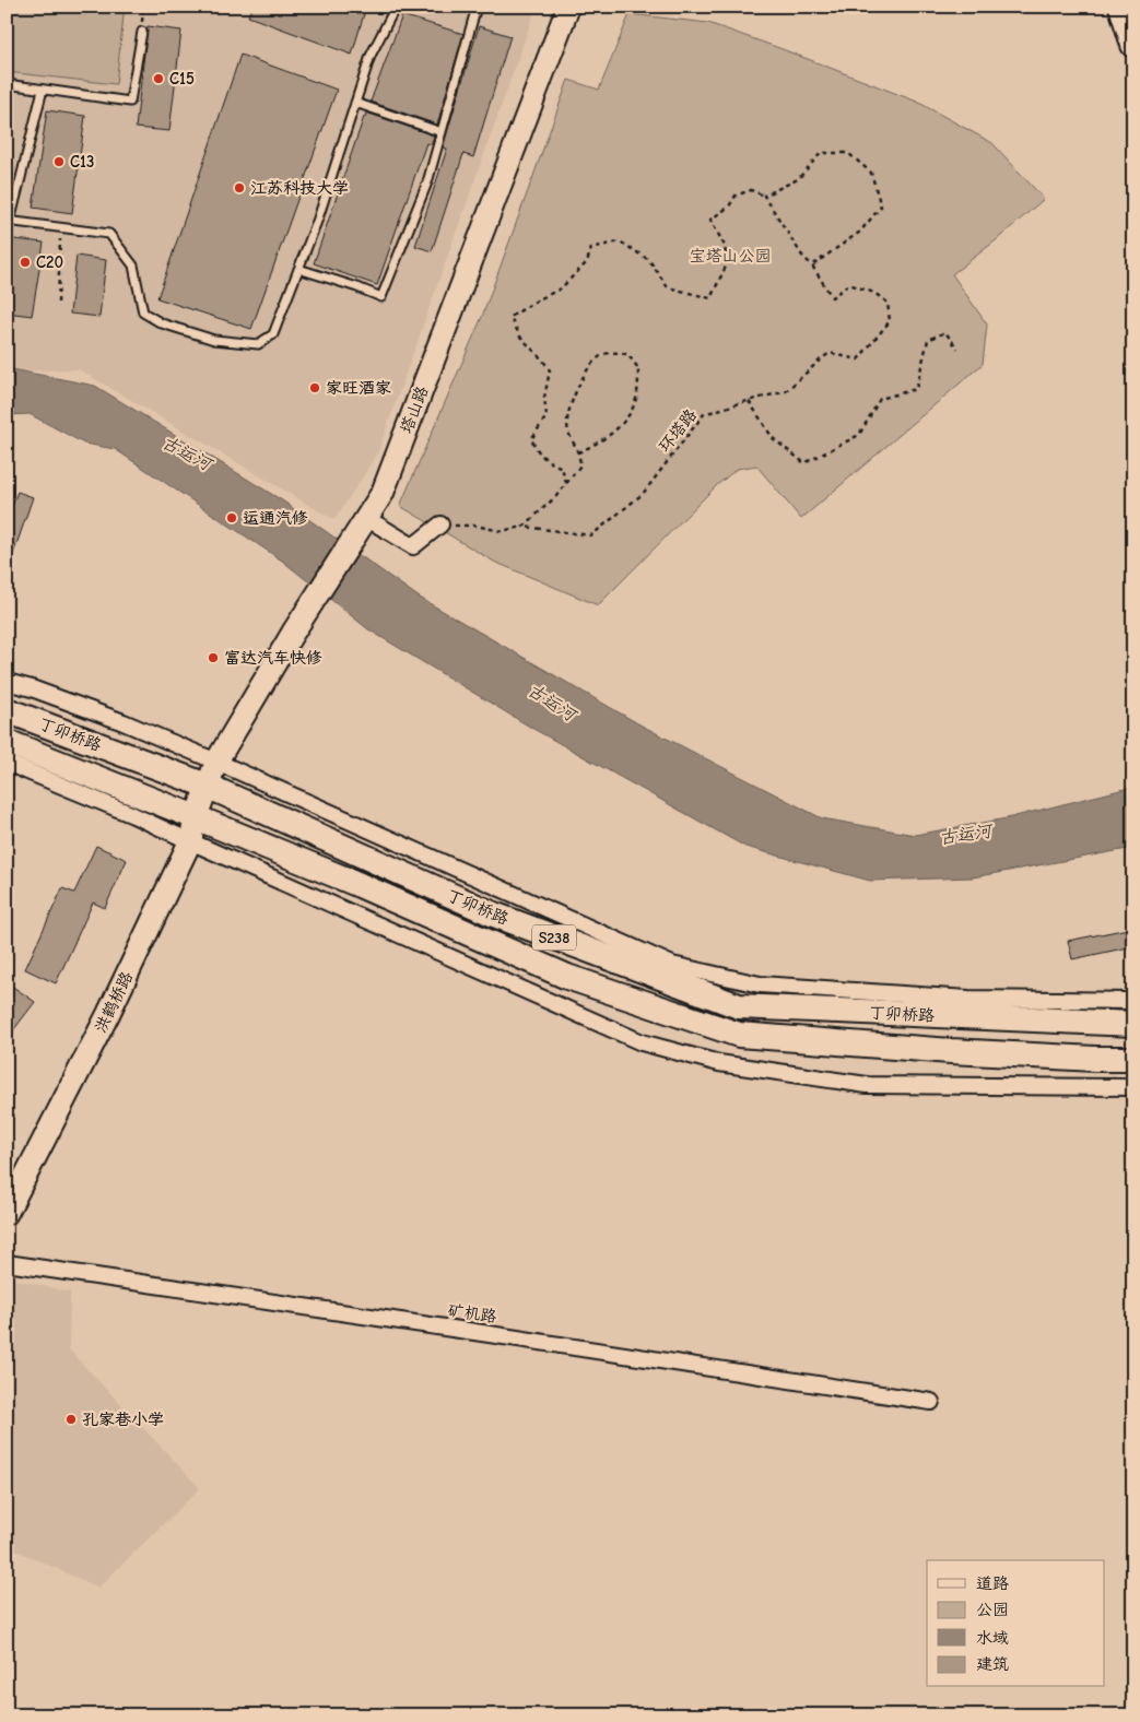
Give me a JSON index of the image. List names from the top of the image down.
{
  "streets": {
    "main road": ["丁卯桥路", "S238"],
    "street": ["塔山路", "洪鹤桥路", "矿机路"],
    "path": ["环塔路"]
  },
  "crossings": [
    ["塔山路", "丁卯桥路"],
    ["塔山路", "洪鹤桥路"],
    ["丁卯桥路", "洪鹤桥路"]
  ],
  "water": ["古运河"],
  "parks": ["宝塔山公园"],
  "places": [
    "C15",
    "C13",
    "江苏科技大学",
    "C20",
    "家旺酒家",
    "运通汽修",
    "富达汽车快修",
    "孔家巷小学"
  ],
  "legend": [
    "道路",
    "公园",
    "水域",
    "建筑"
  ]
}
